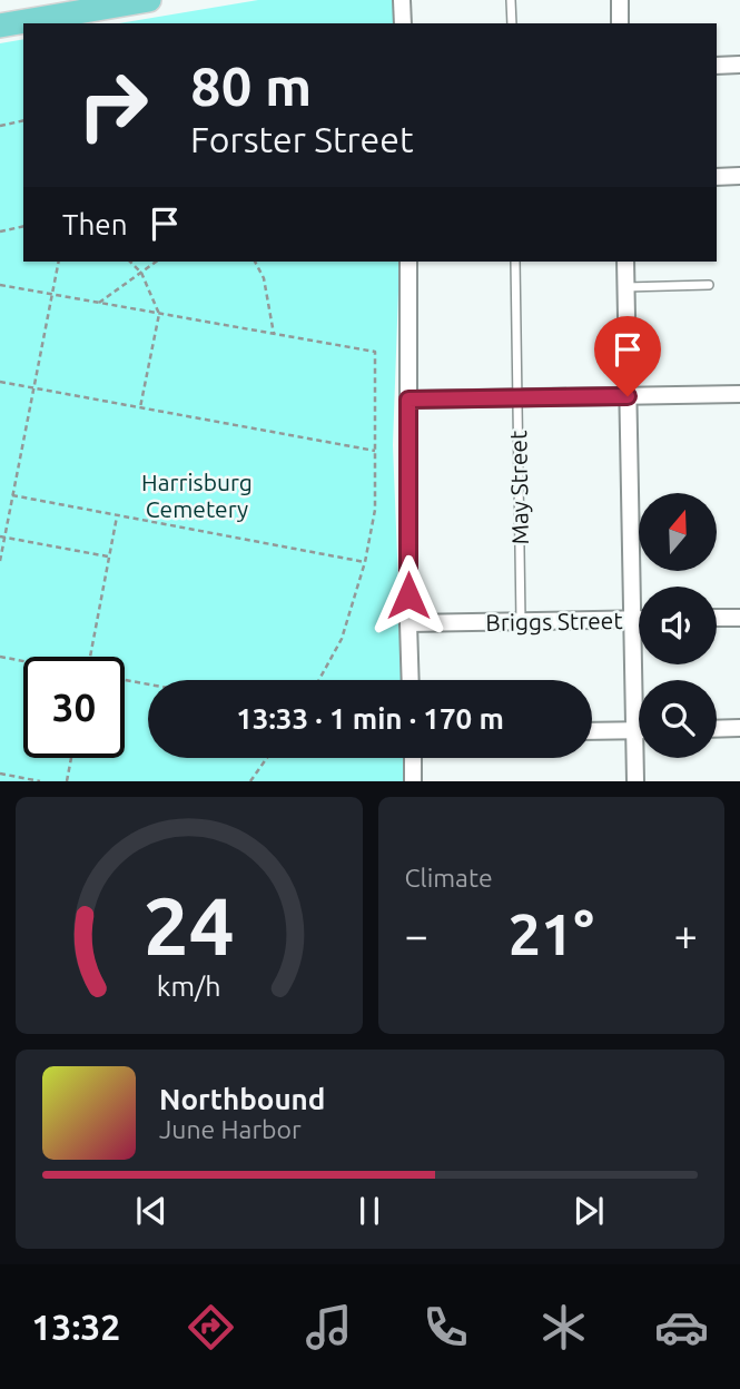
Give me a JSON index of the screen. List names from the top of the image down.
{
  "streets": {
    "street": ["Briggs Street"],
    "lane": ["May Street"]
  },
  "crossings": [
    ["May Street", "Briggs Street"]
  ],
  "parks": ["Harrisburg Cemetery"],
  "north": "top",
  "page": {
    "turn": ["80 m", "Forster Street"],
    "then": "Then",
    "limit": "30",
    "trip": "13:33 · 1 min · 170 m",
    "tile": "Climate",
    "heat": ["−", "21°", "+"],
    "song": ["Northbound", "June Harbor"],
    "tabs": "13:32",
    "gauge": ["24", "km/h"]
  }
}
